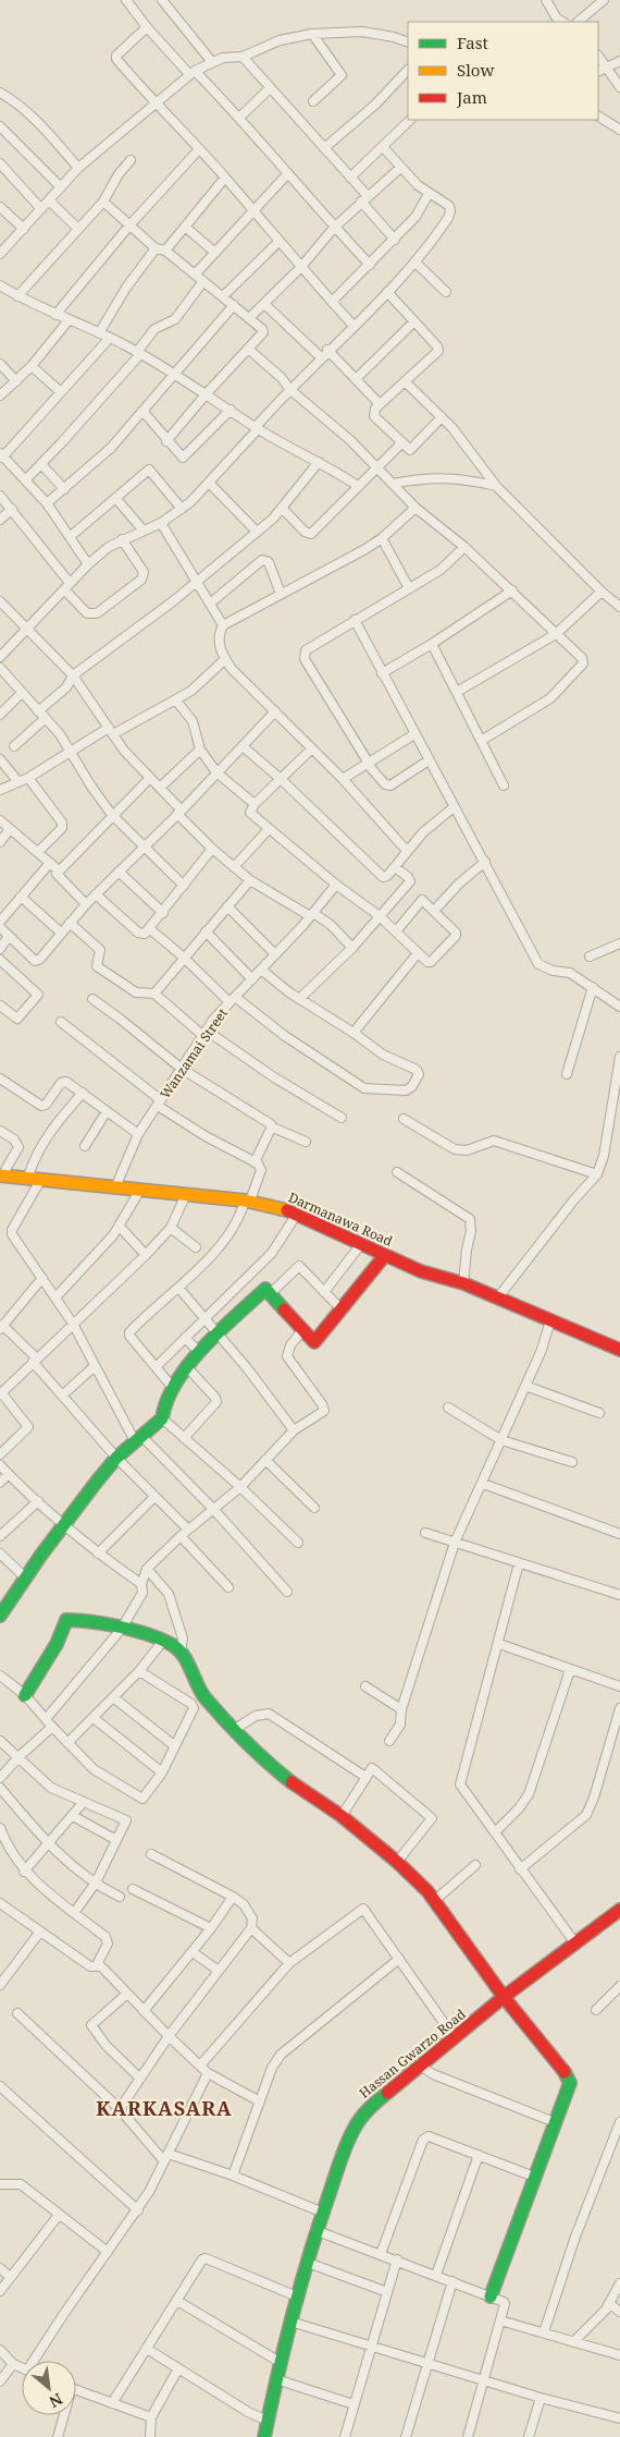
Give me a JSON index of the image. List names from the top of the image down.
{
  "streets": {
    "street": ["Wanzamai Street", "Darmanawa Road", "Hassan Gwarzo Road"]
  },
  "crossings": [
    ["Wanzamai Street", "Darmanawa Road"]
  ],
  "districts": ["KARKASARA"],
  "legend": ["Fast", "Slow", "Jam"],
  "north": "bottom right"
}
